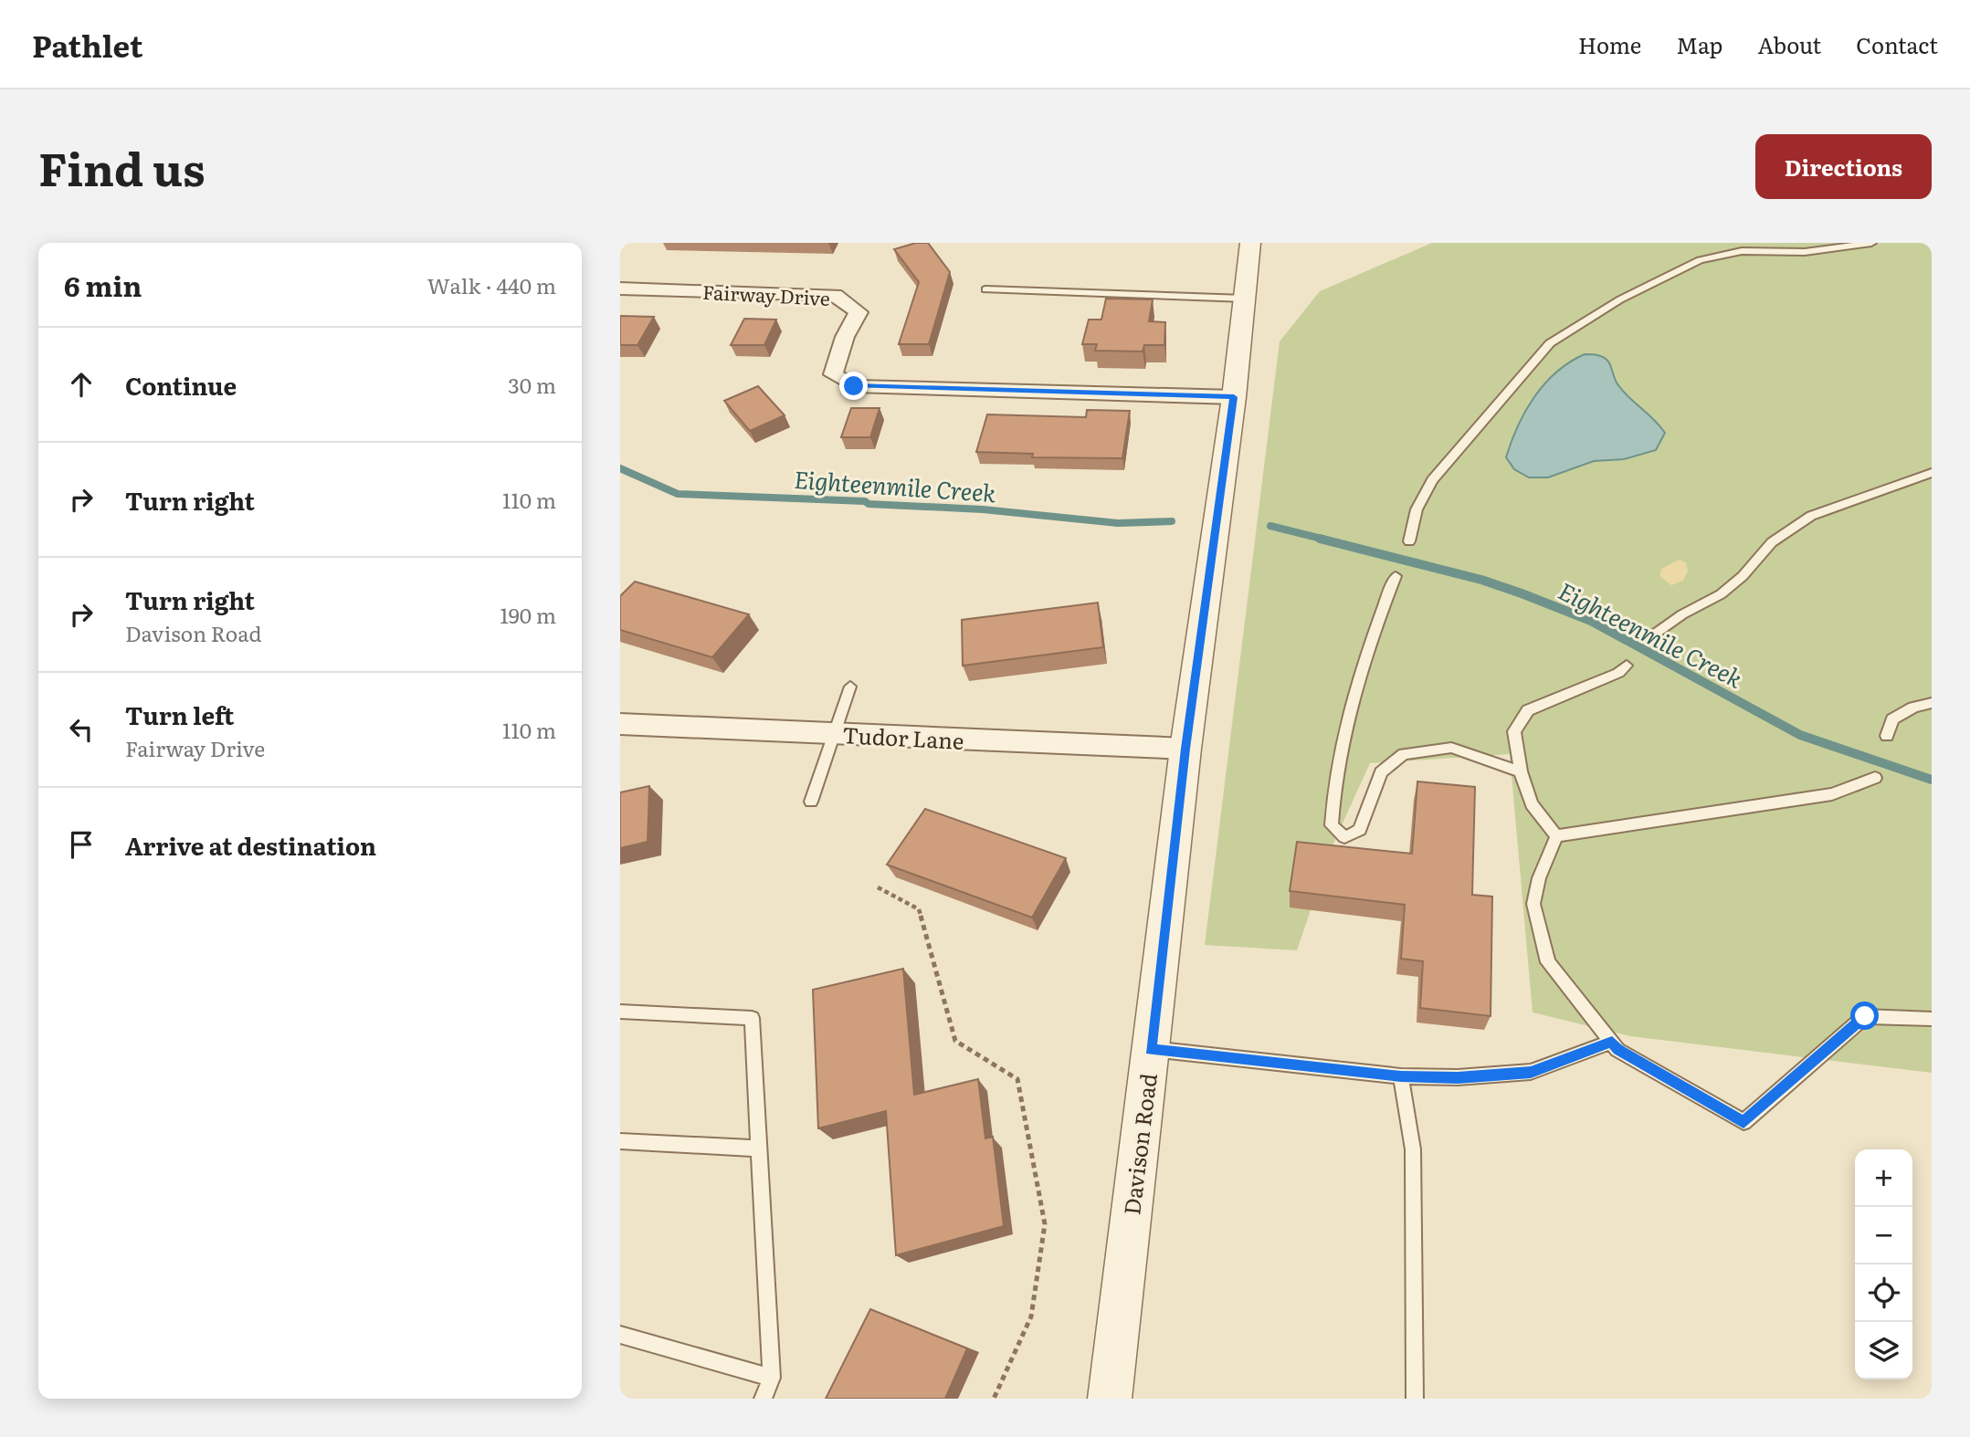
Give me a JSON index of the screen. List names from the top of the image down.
{
  "streets": {
    "street": ["Fairway Drive", "Tudor Lane", "Davison Road"]
  },
  "crossings": [
    ["Fairway Drive", "Davison Road"],
    ["Tudor Lane", "Davison Road"]
  ],
  "water": ["Eighteenmile Creek"],
  "page": {
    "header": "Pathlet",
    "nav": [
      "Home",
      "Map",
      "About",
      "Contact"
    ],
    "title": "Find us",
    "buttons": "Directions",
    "heading": ["6 min", "Walk · 440 m"],
    "list": [
      ["Continue", "30 m"],
      ["Turn right", "110 m"],
      ["Turn right", "Davison Road", "190 m"],
      ["Turn left", "Fairway Drive", "110 m"],
      "Arrive at destination"
    ],
    "map_buttons": ["+", "−"]
  }
}
